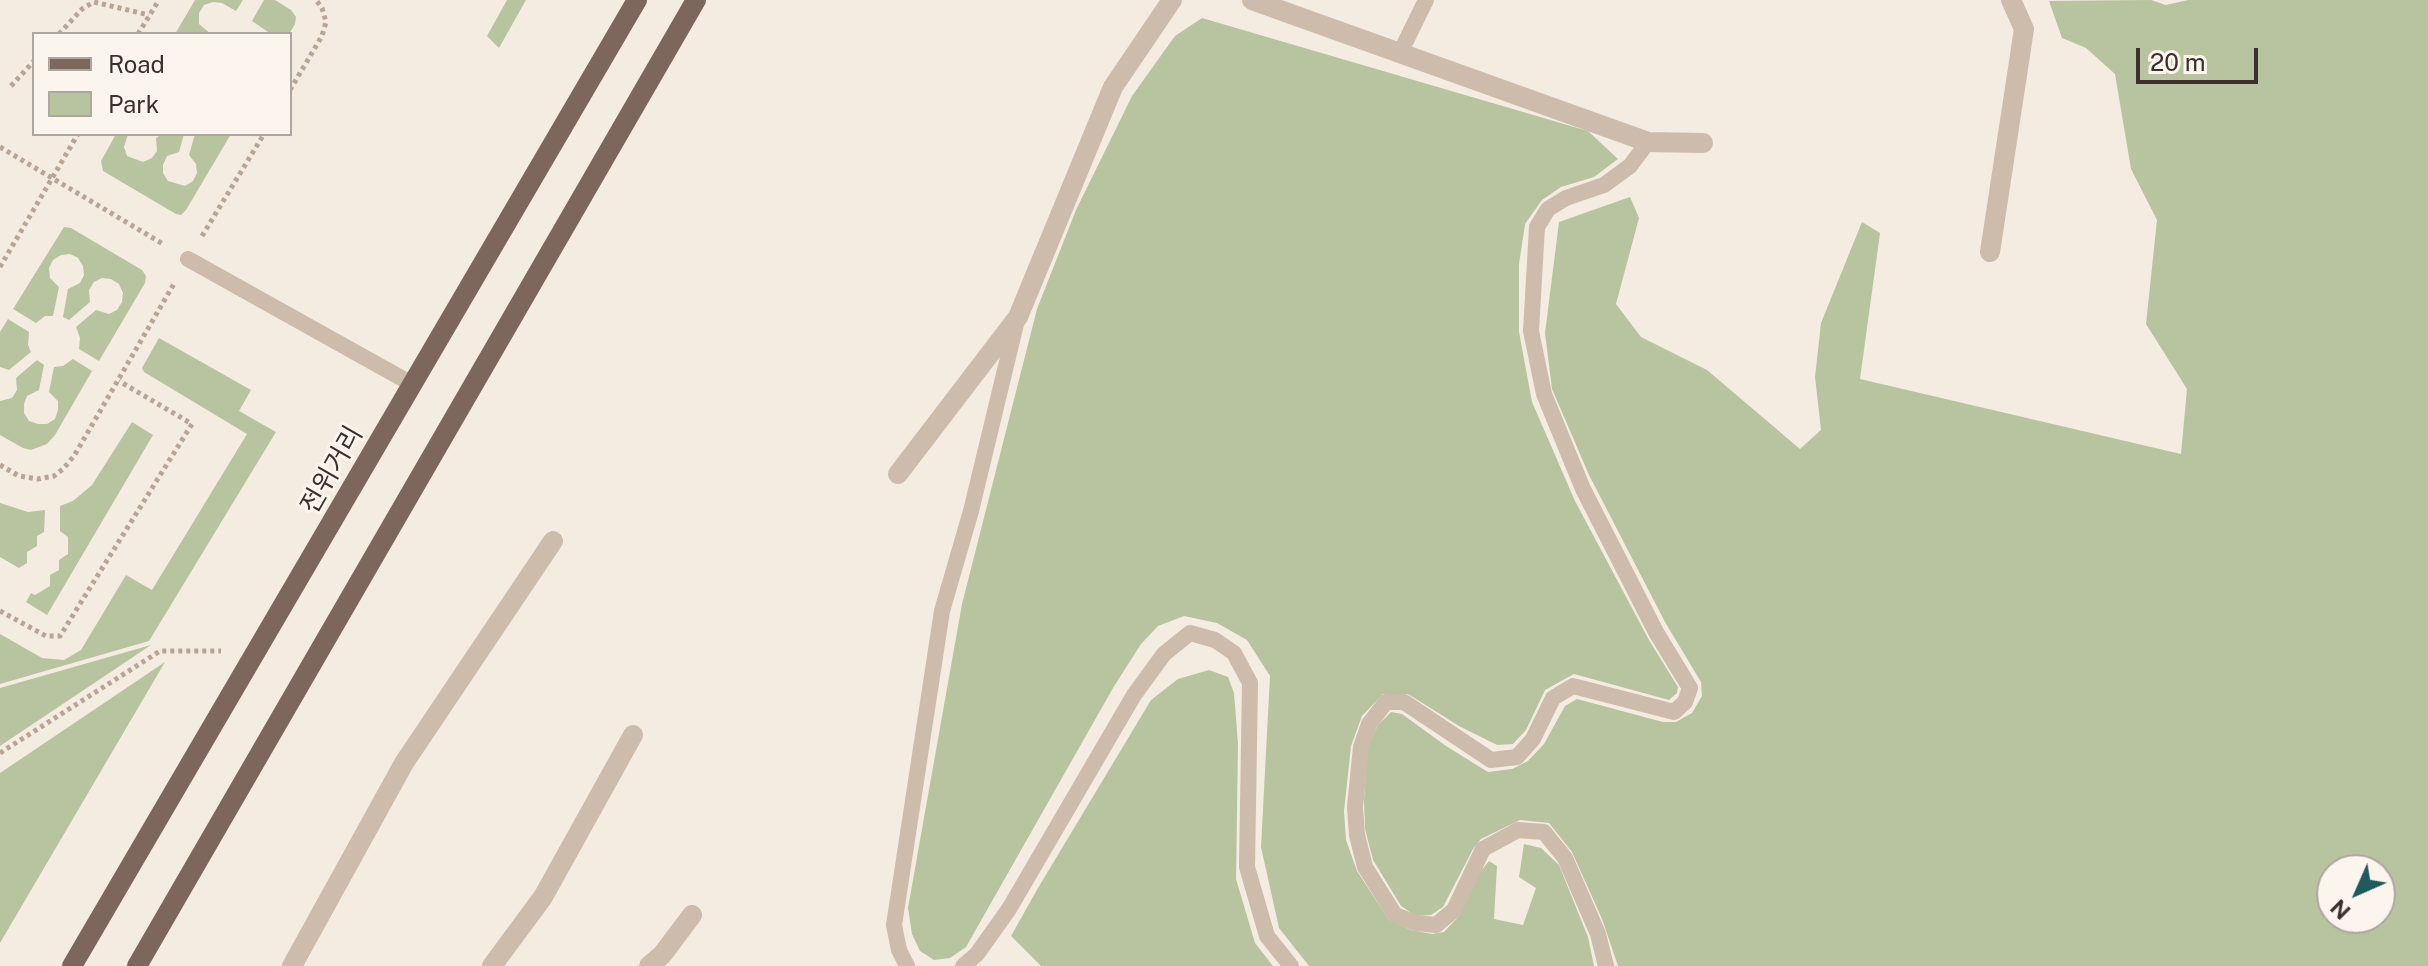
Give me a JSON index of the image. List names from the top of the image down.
{
  "streets": {
    "main road": ["전위거리"]
  },
  "legend": ["Road", "Park"],
  "scale_bar": "20 m",
  "north": "bottom left"
}
